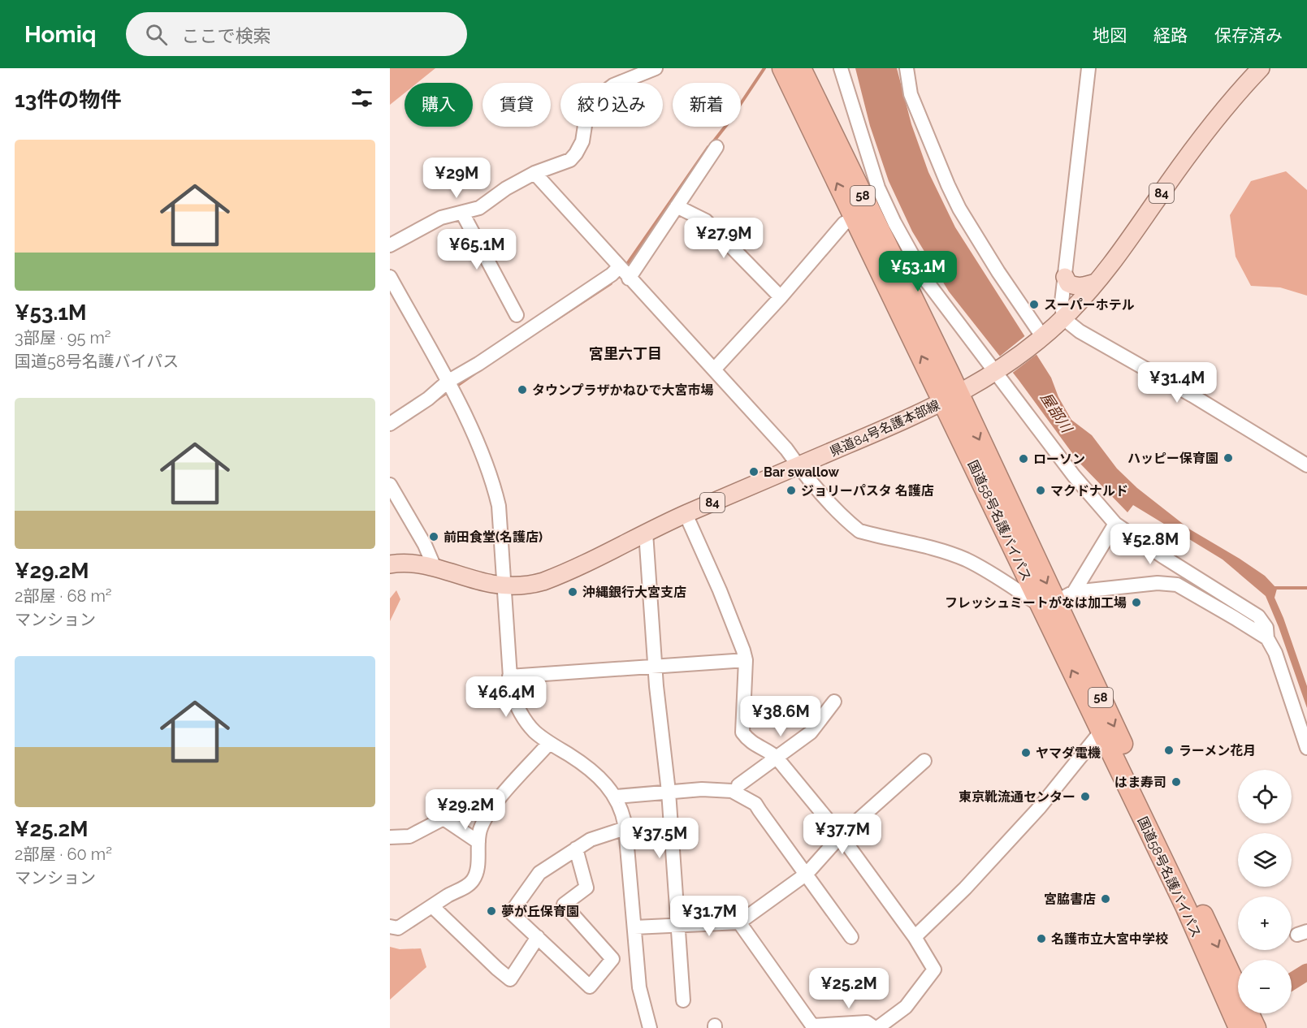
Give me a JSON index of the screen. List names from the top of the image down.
{
  "streets": {
    "highway": ["58", "国道58号名護バイパス"],
    "main road": ["84", "県道84号名護本部線"]
  },
  "crossings": [
    ["県道84号名護本部線", "国道58号名護バイパス"]
  ],
  "districts": ["宮里六丁目"],
  "water": ["屋部川"],
  "places": [
    "スーパーホテル",
    "タウンプラザかねひで大宮市場",
    "ハッピー保育園",
    "ローソン",
    "Bar swallow",
    "ジョリーパスタ 名護店",
    "マクドナルド",
    "前田食堂(名護店)",
    "沖縄銀行大宮支店",
    "フレッシュミートがなは加工場",
    "ラーメン花月",
    "ヤマダ電機",
    "はま寿司",
    "東京靴流通センター",
    "宮脇書店",
    "夢が丘保育園",
    "名護市立大宮中学校"
  ],
  "page": {
    "header": "Homiq",
    "search": "ここで検索",
    "nav": ["地図", "経路", "保存済み"],
    "heading": "13件の物件",
    "chip": [
      "購入",
      "賃貸",
      "絞り込み",
      "新着"
    ],
    "list": [
      {
        "name": "¥53.1M",
        "note": "3部屋 · 95 m² · 国道58号名護バイパス"
      },
      {
        "name": "¥29.2M",
        "note": "2部屋 · 68 m² · マンション"
      },
      {
        "name": "¥25.2M",
        "note": "2部屋 · 60 m² · マンション"
      }
    ],
    "price": [
      "¥29M",
      "¥27.9M",
      "¥65.1M",
      "¥53.1M",
      "¥31.4M",
      "¥52.8M",
      "¥46.4M",
      "¥38.6M",
      "¥29.2M",
      "¥37.7M",
      "¥37.5M",
      "¥31.7M",
      "¥25.2M"
    ],
    "map_buttons": ["+", "−"]
  }
}
